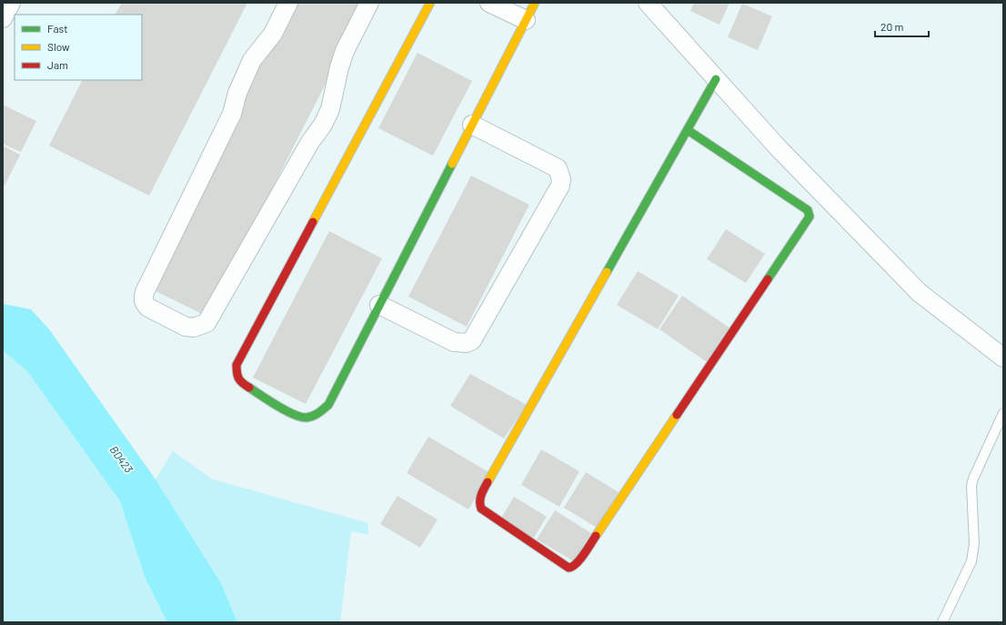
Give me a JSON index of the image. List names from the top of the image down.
{
  "water": ["BD423"],
  "legend": ["Fast", "Slow", "Jam"],
  "scale_bar": "20 m"
}
